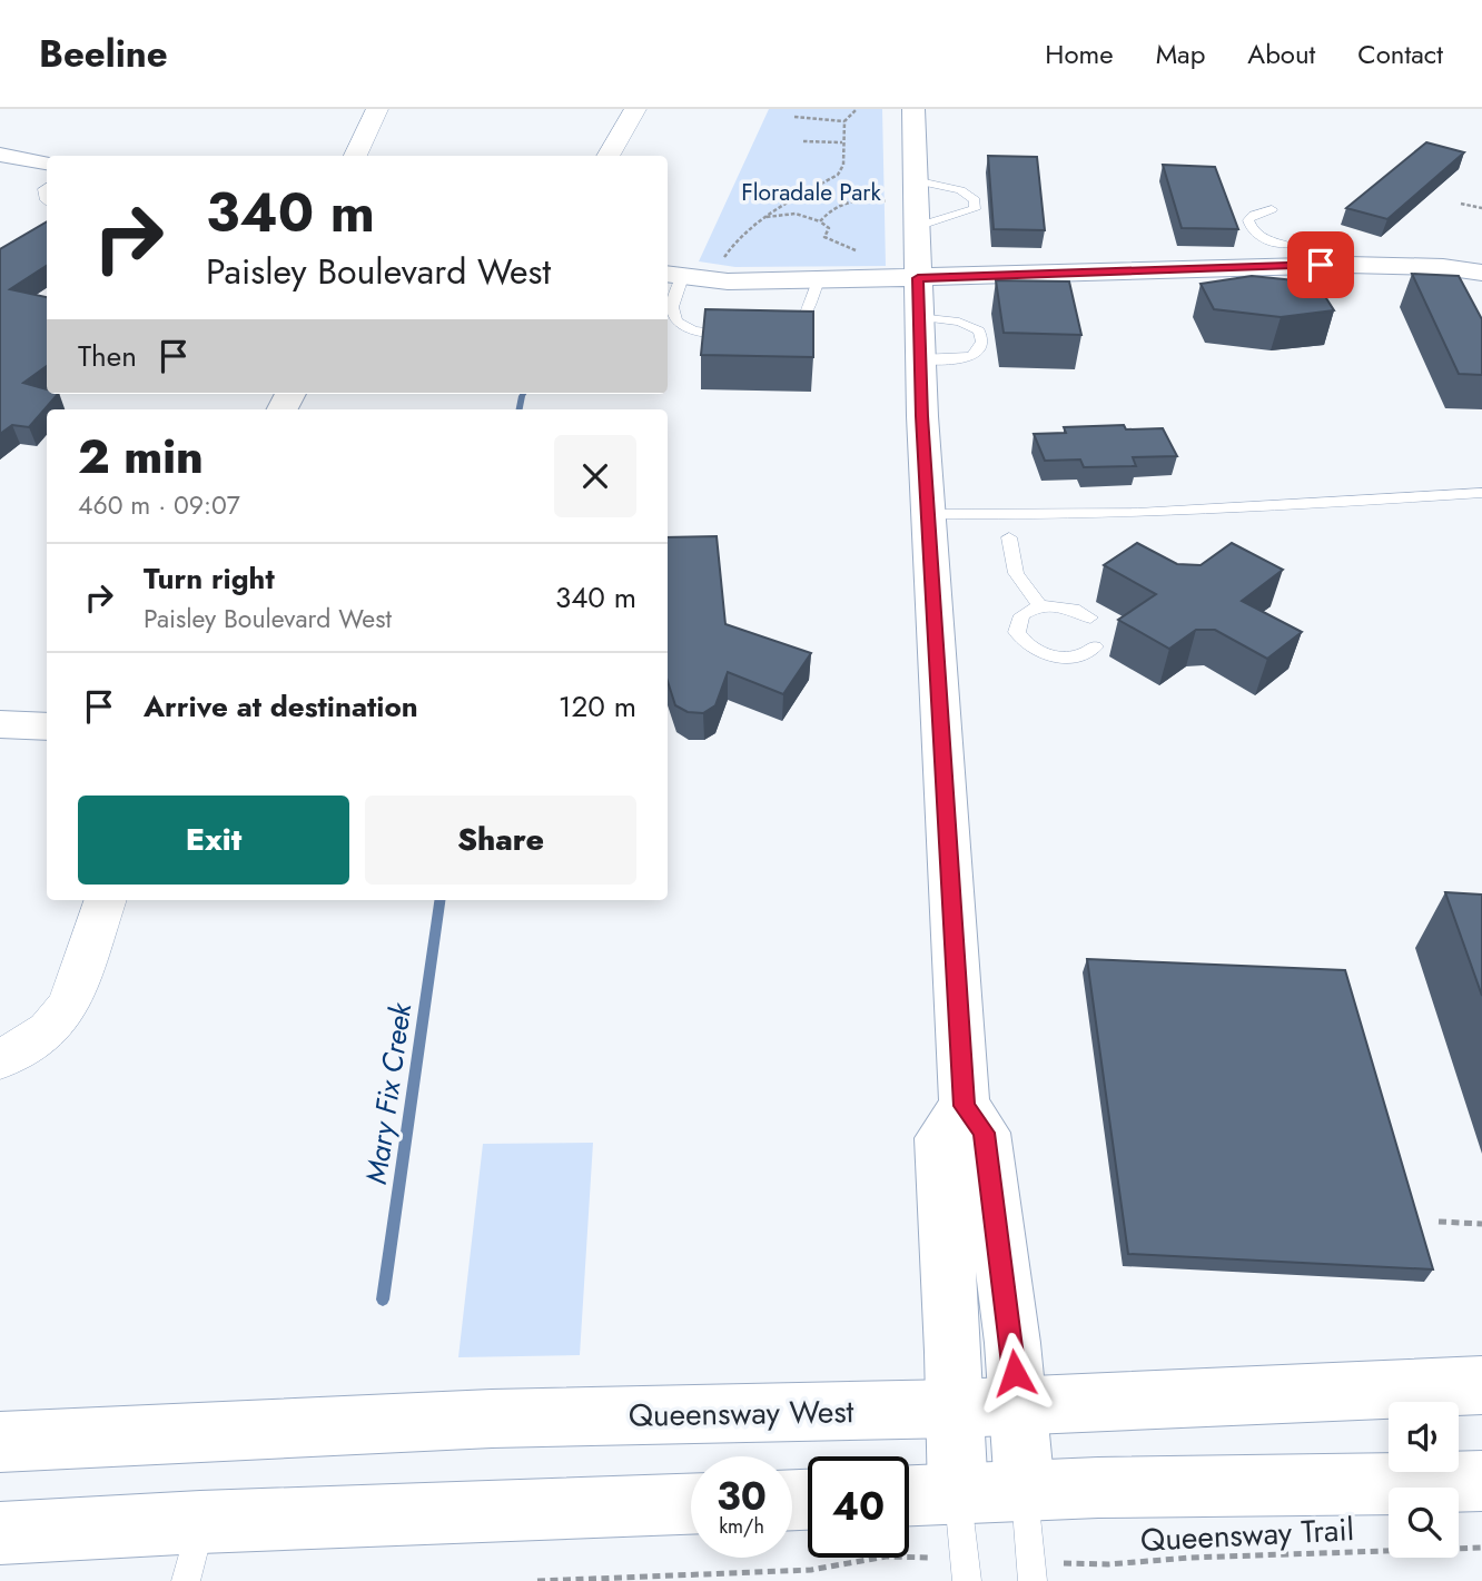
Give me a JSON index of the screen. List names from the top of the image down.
{
  "streets": {
    "street": ["Queensway West"],
    "path": ["Queensway Trail"]
  },
  "water": ["Mary Fix Creek"],
  "parks": ["Floradale Park"],
  "page": {
    "header": "Beeline",
    "nav": [
      "Home",
      "Map",
      "About",
      "Contact"
    ],
    "turn": ["340 m", "Paisley Boulevard West"],
    "then": "Then",
    "heading": ["2 min", "460 m · 09:07"],
    "list": [
      {
        "name": "Turn right",
        "note": "Paisley Boulevard West",
        "value": "340 m"
      },
      {
        "name": "Arrive at destination",
        "value": "120 m"
      }
    ],
    "buttons": ["Exit", "Share"],
    "speed": "30 km/h",
    "limit": "40"
  }
}
